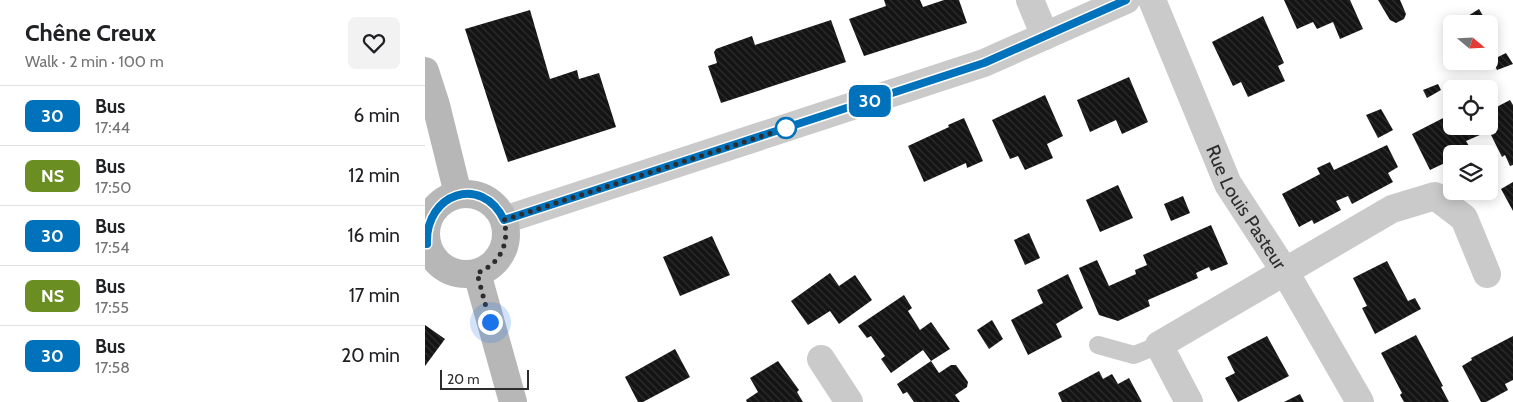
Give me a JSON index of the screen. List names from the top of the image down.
{
  "streets": {
    "street": ["Rue Louis Pasteur"]
  },
  "lines": ["bus line 30"],
  "scale_bar": "20 m",
  "north": "right",
  "page": {
    "heading": ["Chêne Creux", "Walk · 2 min · 100 m"],
    "on_map": "30",
    "list": [
      {
        "mark": "30",
        "name": "Bus",
        "note": "17:44",
        "value": "6 min"
      },
      {
        "mark": "NS",
        "name": "Bus",
        "note": "17:50",
        "value": "12 min"
      },
      {
        "mark": "30",
        "name": "Bus",
        "note": "17:54",
        "value": "16 min"
      },
      {
        "mark": "NS",
        "name": "Bus",
        "note": "17:55",
        "value": "17 min"
      },
      {
        "mark": "30",
        "name": "Bus",
        "note": "17:58",
        "value": "20 min"
      }
    ],
    "scale": "20 m"
  }
}
